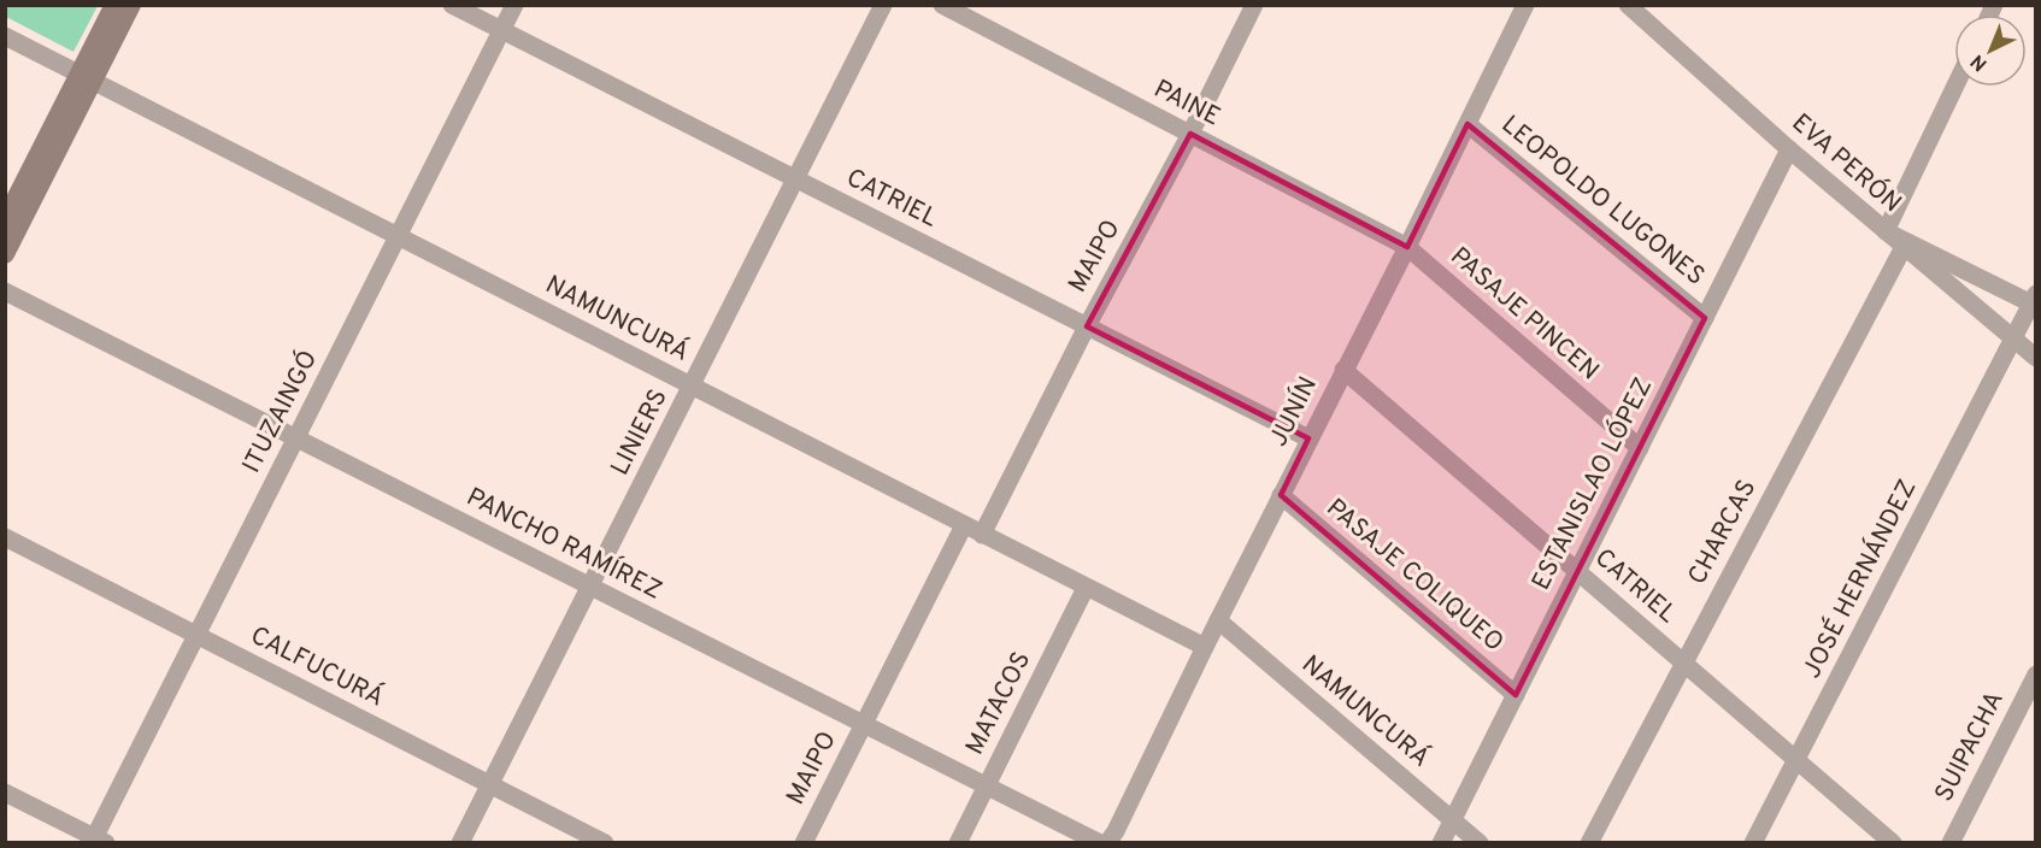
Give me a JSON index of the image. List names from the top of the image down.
{
  "streets": {
    "street": [
      "PAINE",
      "EVA PERÓN",
      "CATRIEL",
      "LEOPOLDO LUGONES",
      "MAIPO",
      "PASAJE PINCEN",
      "NAMUNCURÁ",
      "ITUZAINGÓ",
      "JUNÍN",
      "LINIERS",
      "ESTANISLAO LÓPEZ",
      "CHARCAS",
      "PANCHO RAMÍREZ",
      "PASAJE COLIQUEO",
      "JOSÉ HERNÁNDEZ",
      "CALFUCURÁ",
      "MATACOS",
      "SUIPACHA"
    ]
  },
  "crossings": [
    ["PAINE", "MAIPO"],
    ["PAINE", "PASAJE PINCEN"],
    ["PAINE", "JUNÍN"],
    ["EVA PERÓN", "ESTANISLAO LÓPEZ"],
    ["EVA PERÓN", "CHARCAS"],
    ["EVA PERÓN", "JOSÉ HERNÁNDEZ"],
    ["CATRIEL", "MAIPO"],
    ["CATRIEL", "ITUZAINGÓ"],
    ["CATRIEL", "JUNÍN"],
    ["CATRIEL", "LINIERS"],
    ["CATRIEL", "ESTANISLAO LÓPEZ"],
    ["CATRIEL", "CHARCAS"],
    ["CATRIEL", "JOSÉ HERNÁNDEZ"],
    ["LEOPOLDO LUGONES", "JUNÍN"],
    ["LEOPOLDO LUGONES", "ESTANISLAO LÓPEZ"],
    ["MAIPO", "NAMUNCURÁ"],
    ["MAIPO", "PANCHO RAMÍREZ"],
    ["PASAJE PINCEN", "JUNÍN"],
    ["PASAJE PINCEN", "ESTANISLAO LÓPEZ"],
    ["NAMUNCURÁ", "ITUZAINGÓ"],
    ["NAMUNCURÁ", "JUNÍN"],
    ["NAMUNCURÁ", "LINIERS"],
    ["NAMUNCURÁ", "ESTANISLAO LÓPEZ"],
    ["NAMUNCURÁ", "MATACOS"],
    ["ITUZAINGÓ", "PANCHO RAMÍREZ"],
    ["ITUZAINGÓ", "CALFUCURÁ"],
    ["JUNÍN", "PASAJE COLIQUEO"],
    ["LINIERS", "PANCHO RAMÍREZ"],
    ["LINIERS", "CALFUCURÁ"],
    ["ESTANISLAO LÓPEZ", "PASAJE COLIQUEO"],
    ["PANCHO RAMÍREZ", "MATACOS"]
  ],
  "north": "bottom left"
}
